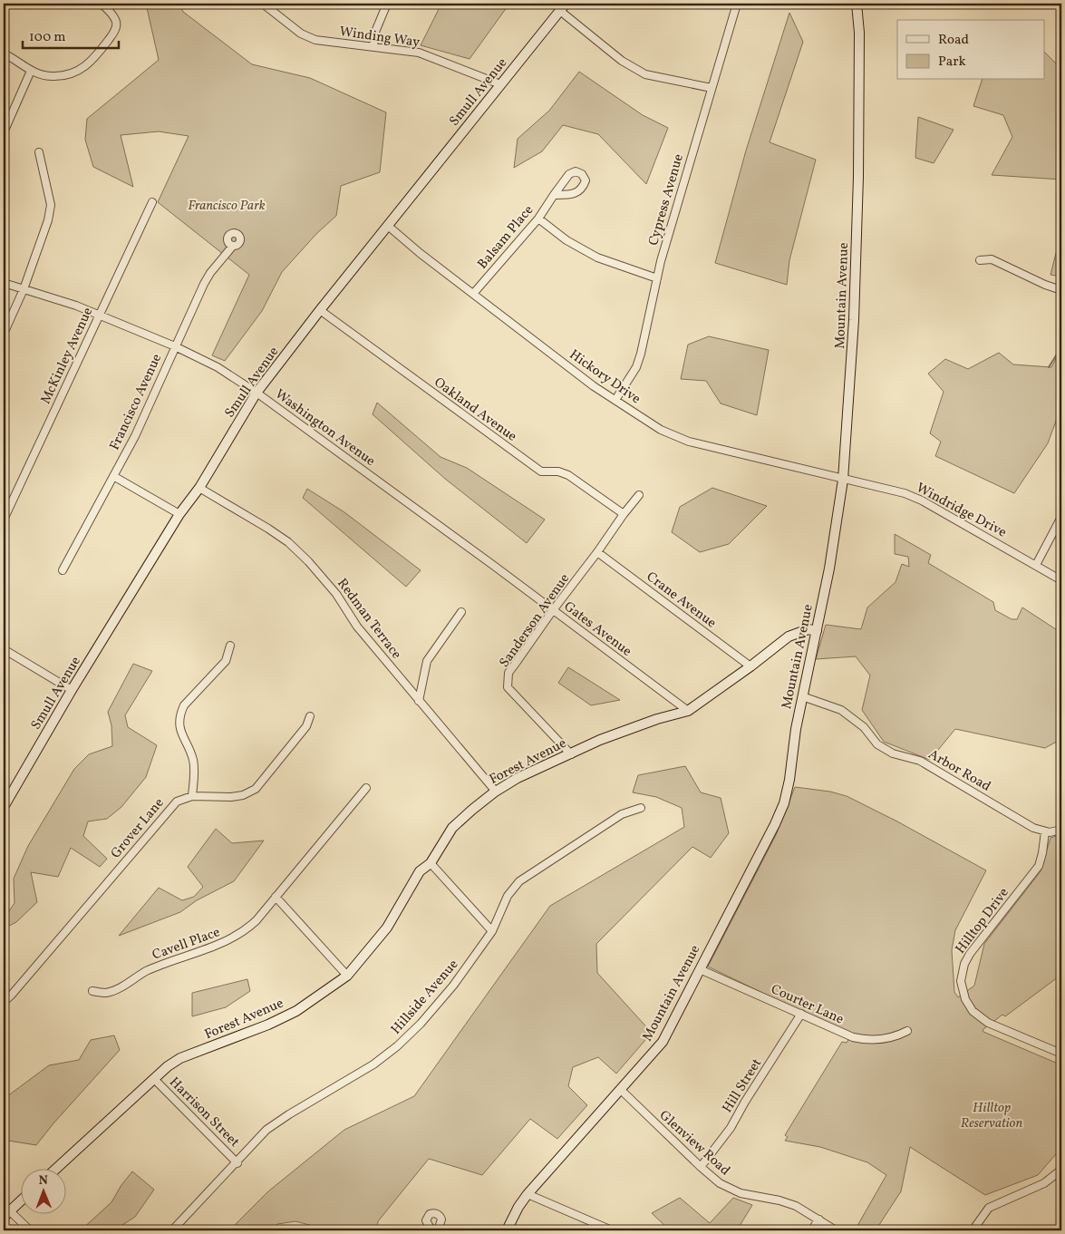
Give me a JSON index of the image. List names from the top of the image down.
{
  "streets": {
    "street": [
      "Winding Way",
      "Smull Avenue",
      "Cypress Avenue",
      "Balsam Place",
      "Mountain Avenue",
      "McKinley Avenue",
      "Hickory Drive",
      "Francisco Avenue",
      "Oakland Avenue",
      "Washington Avenue",
      "Windridge Drive",
      "Crane Avenue",
      "Redman Terrace",
      "Sanderson Avenue",
      "Gates Avenue",
      "Forest Avenue",
      "Arbor Road",
      "Grover Lane",
      "Hilltop Drive",
      "Cavell Place",
      "Hillside Avenue",
      "Courter Lane",
      "Hill Street",
      "Harrison Street",
      "Glenview Road"
    ]
  },
  "crossings": [
    ["Winding Way", "Smull Avenue"],
    ["Smull Avenue", "Hickory Drive"],
    ["Smull Avenue", "Oakland Avenue"],
    ["Smull Avenue", "Washington Avenue"],
    ["Smull Avenue", "Redman Terrace"],
    ["Cypress Avenue", "Hickory Drive"],
    ["Balsam Place", "Hickory Drive"],
    ["Mountain Avenue", "Hickory Drive"],
    ["Mountain Avenue", "Windridge Drive"],
    ["Mountain Avenue", "Forest Avenue"],
    ["Mountain Avenue", "Arbor Road"],
    ["Mountain Avenue", "Courter Lane"],
    ["Mountain Avenue", "Glenview Road"],
    ["McKinley Avenue", "Washington Avenue"],
    ["Hickory Drive", "Windridge Drive"],
    ["Francisco Avenue", "Washington Avenue"],
    ["Oakland Avenue", "Sanderson Avenue"],
    ["Washington Avenue", "Gates Avenue"],
    ["Crane Avenue", "Sanderson Avenue"],
    ["Crane Avenue", "Forest Avenue"],
    ["Redman Terrace", "Forest Avenue"],
    ["Sanderson Avenue", "Gates Avenue"],
    ["Sanderson Avenue", "Forest Avenue"],
    ["Gates Avenue", "Forest Avenue"],
    ["Forest Avenue", "Harrison Street"],
    ["Arbor Road", "Hilltop Drive"],
    ["Hillside Avenue", "Harrison Street"],
    ["Courter Lane", "Hill Street"],
    ["Hill Street", "Glenview Road"]
  ],
  "parks": ["Francisco Park", "Hilltop Reservation"],
  "legend": ["Road", "Park"],
  "scale_bar": "100 m",
  "north": "top"
}
